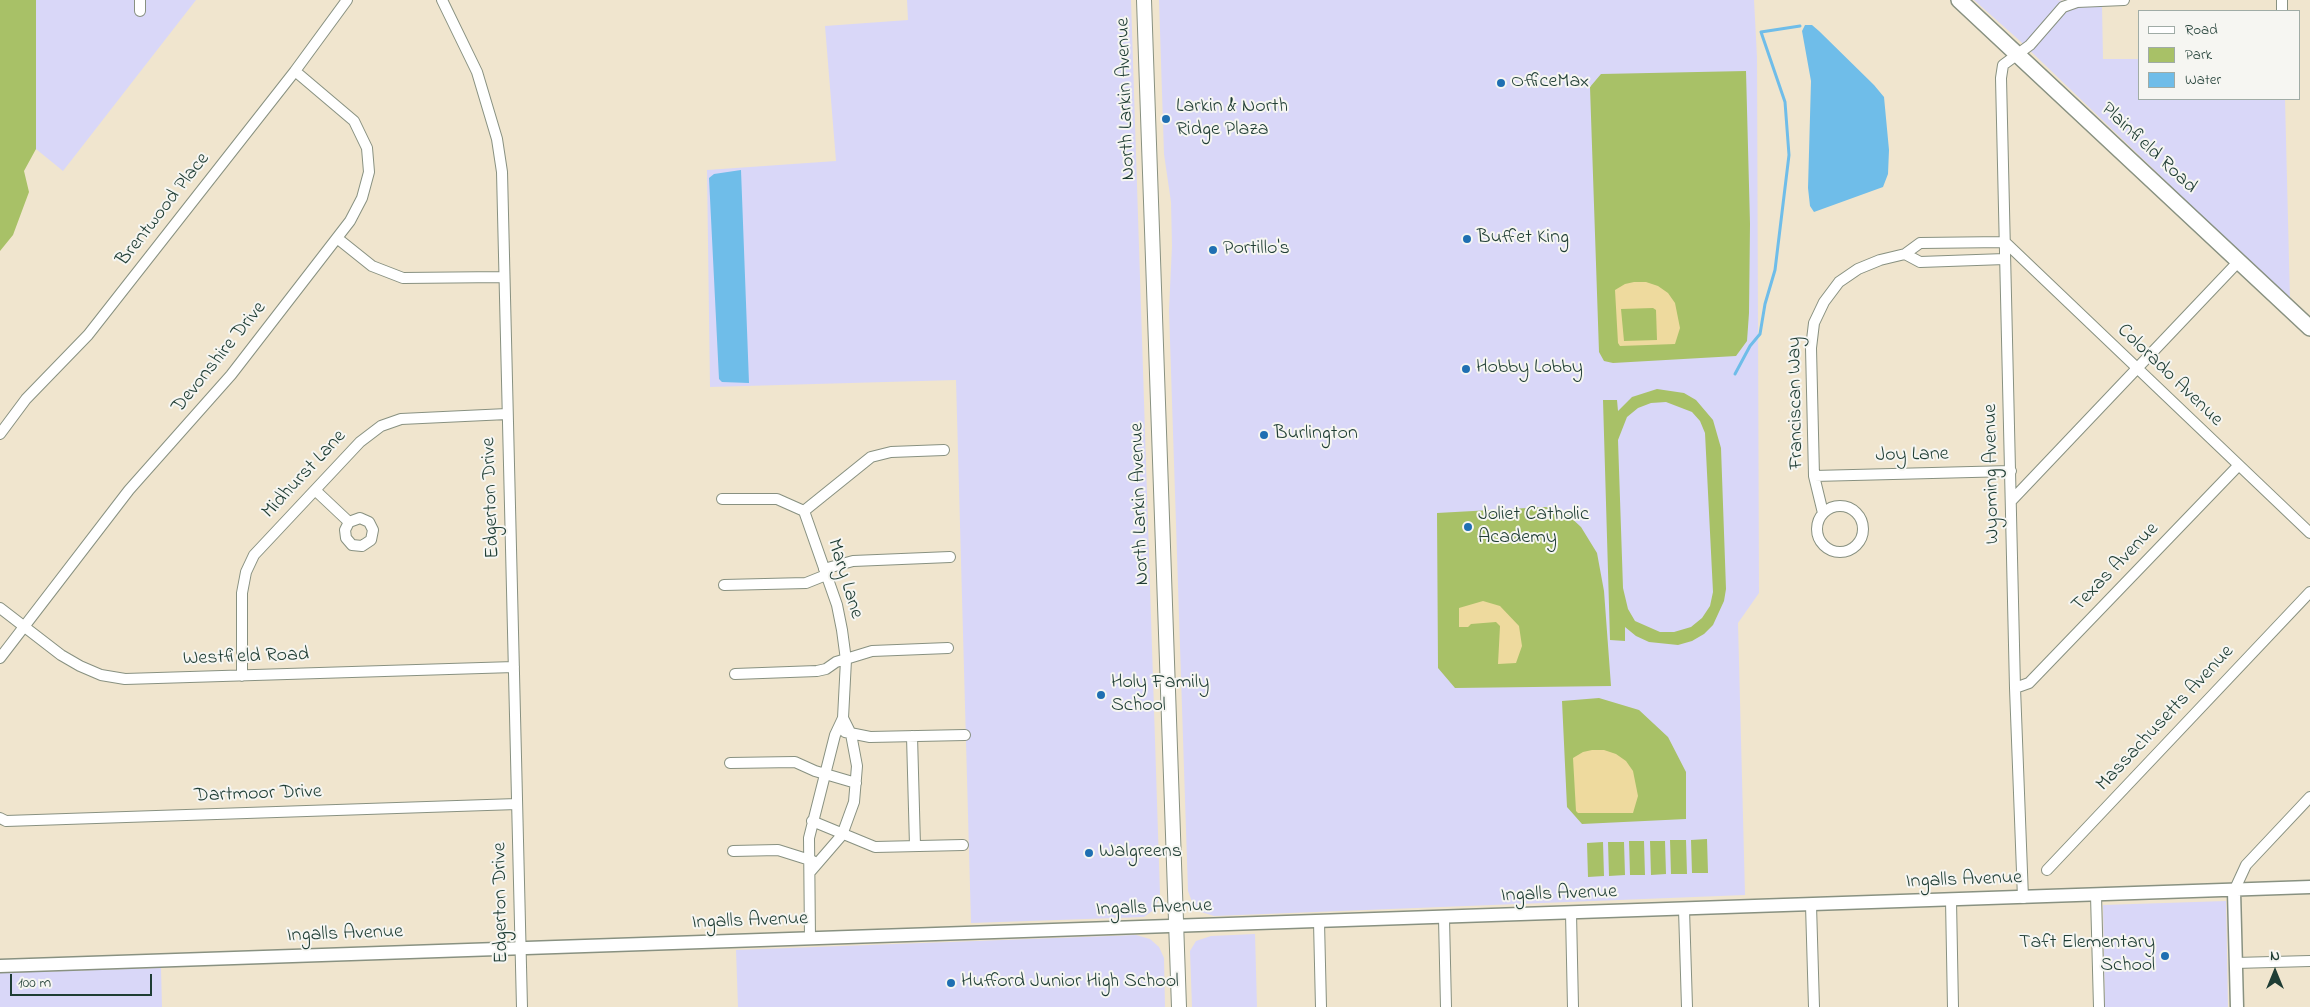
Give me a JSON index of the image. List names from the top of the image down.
{
  "streets": {
    "main road": ["North Larkin Avenue", "Plainfield Road"],
    "street": [
      "Brentwood Place",
      "Devonshire Drive",
      "Colorado Avenue",
      "Franciscan Way",
      "Joy Lane",
      "Wyoming Avenue",
      "Midhurst Lane",
      "Edgerton Drive",
      "Texas Avenue",
      "Mary Lane",
      "Westfield Road",
      "Massachusetts Avenue",
      "Dartmoor Drive",
      "Ingalls Avenue"
    ]
  },
  "crossings": [
    ["North Larkin Avenue", "Ingalls Avenue"],
    ["Plainfield Road", "Wyoming Avenue"],
    ["Brentwood Place", "Devonshire Drive"],
    ["Devonshire Drive", "Westfield Road"],
    ["Colorado Avenue", "Wyoming Avenue"],
    ["Colorado Avenue", "Texas Avenue"],
    ["Franciscan Way", "Joy Lane"],
    ["Joy Lane", "Wyoming Avenue"],
    ["Wyoming Avenue", "Texas Avenue"],
    ["Wyoming Avenue", "Ingalls Avenue"],
    ["Midhurst Lane", "Edgerton Drive"],
    ["Midhurst Lane", "Westfield Road"],
    ["Edgerton Drive", "Westfield Road"],
    ["Edgerton Drive", "Dartmoor Drive"],
    ["Edgerton Drive", "Ingalls Avenue"],
    ["Mary Lane", "Ingalls Avenue"]
  ],
  "places": [
    "OfficeMax",
    "Larkin & North Ridge Plaza",
    "Buffet King",
    "Portillo's",
    "Hobby Lobby",
    "Burlington",
    "Joliet Catholic Academy",
    "Holy Family School",
    "Walgreens",
    "Taft Elementary School",
    "Hufford Junior High School"
  ],
  "legend": ["Road", "Park", "Water"],
  "scale_bar": "100 m",
  "north": "top"
}
